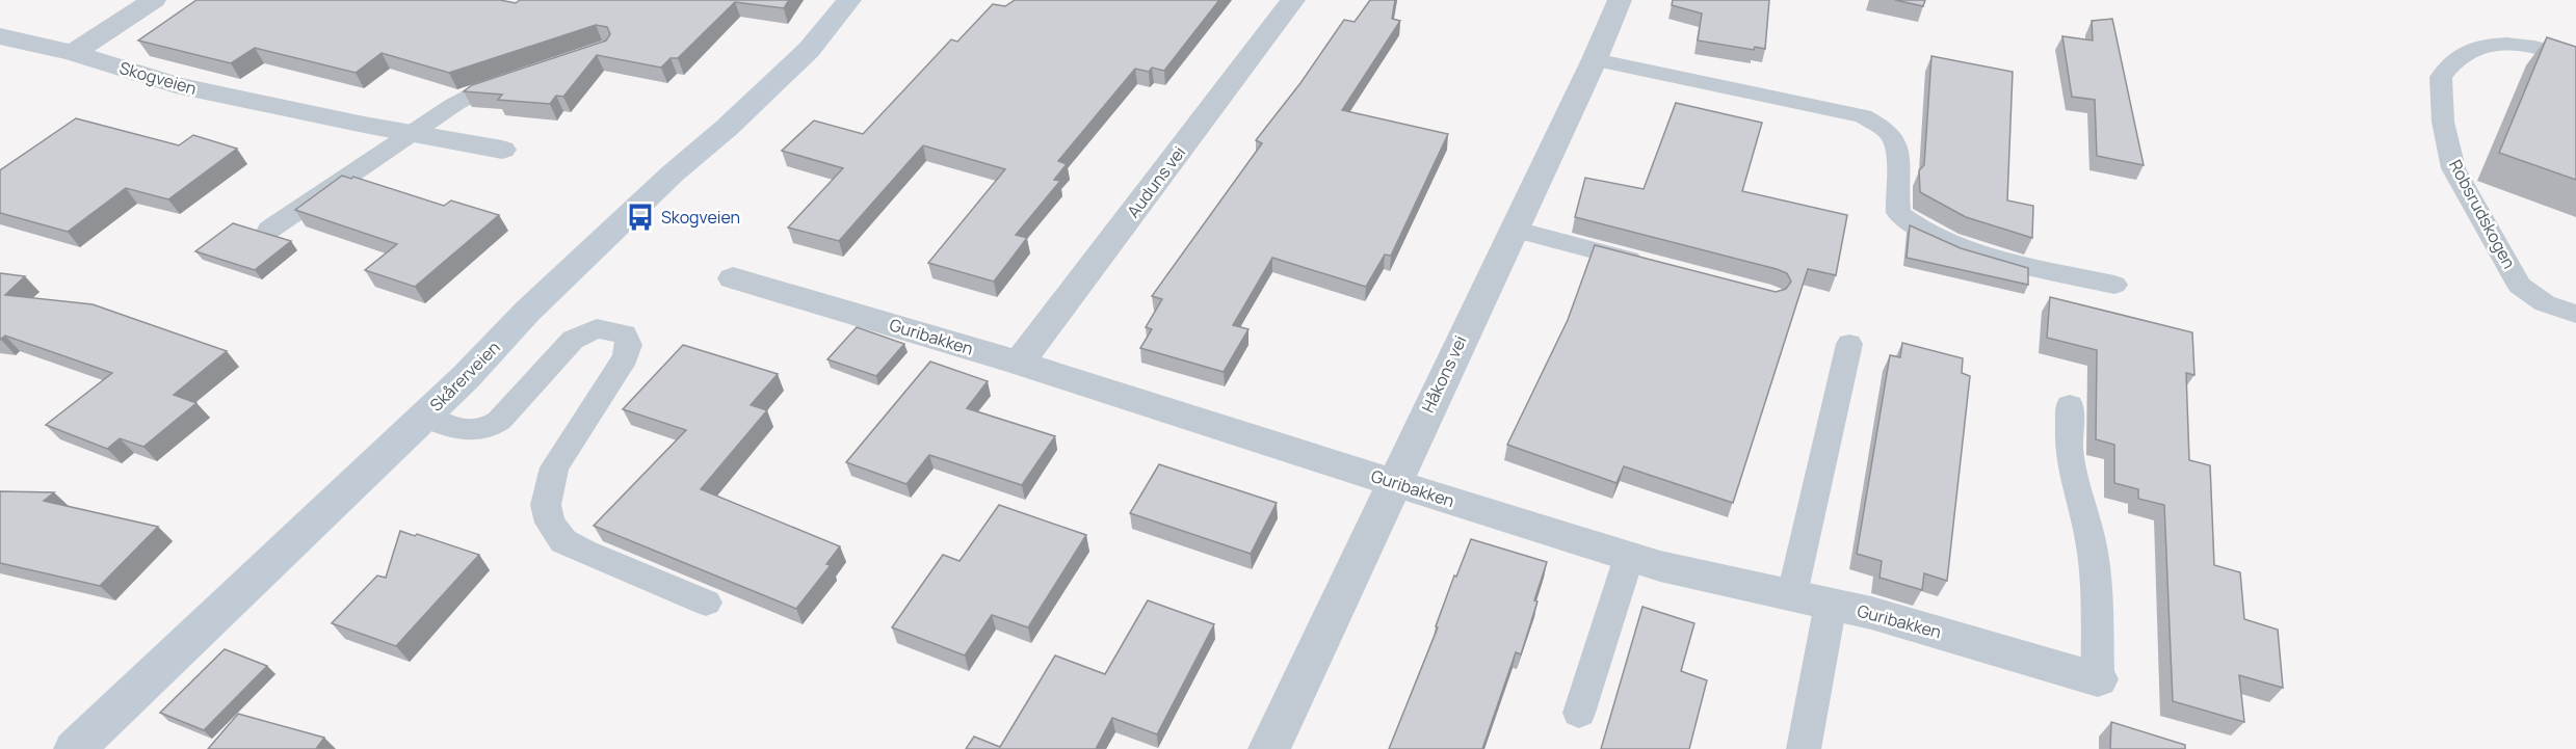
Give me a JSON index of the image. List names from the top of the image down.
{
  "streets": {
    "street": [
      "Skogveien",
      "Auduns vei",
      "Guribakken",
      "Håkons vei",
      "Skårerveien"
    ],
    "lane": ["Robsrudskogen"]
  },
  "crossings": [
    ["Auduns vei", "Guribakken"],
    ["Guribakken", "Håkons vei"]
  ],
  "places": {
    "bus stop": ["Skogveien"]
  }
}
